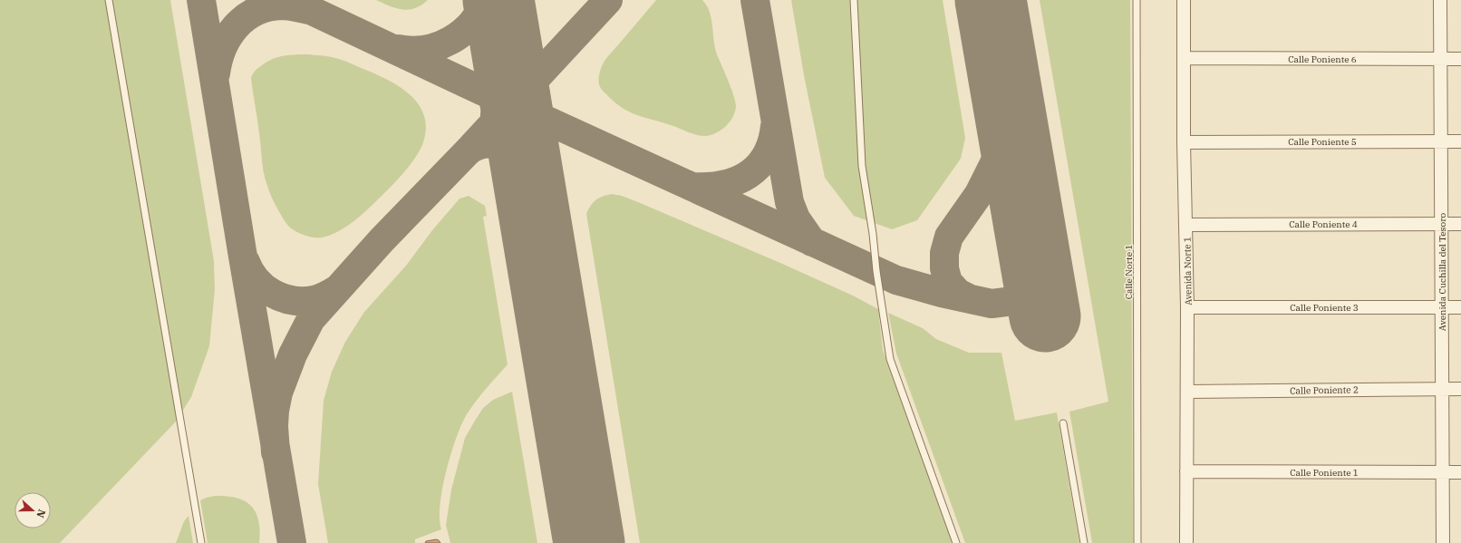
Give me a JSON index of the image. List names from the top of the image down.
{
  "streets": {
    "street": [
      "Calle Poniente 6",
      "Calle Poniente 5",
      "Calle Poniente 4",
      "Avenida Norte 1",
      "Avenida Cuchilla del Tesoro",
      "Calle Poniente 3",
      "Calle Poniente 2",
      "Calle Poniente 1"
    ],
    "lane": ["Calle Norte 1"]
  },
  "crossings": [
    ["Calle Poniente 6", "Avenida Norte 1"],
    ["Calle Poniente 6", "Avenida Cuchilla del Tesoro"],
    ["Calle Poniente 5", "Avenida Norte 1"],
    ["Calle Poniente 5", "Avenida Cuchilla del Tesoro"],
    ["Calle Poniente 4", "Avenida Norte 1"],
    ["Calle Poniente 4", "Avenida Cuchilla del Tesoro"],
    ["Avenida Norte 1", "Calle Poniente 3"],
    ["Avenida Norte 1", "Calle Poniente 2"],
    ["Avenida Norte 1", "Calle Poniente 1"],
    ["Avenida Cuchilla del Tesoro", "Calle Poniente 3"],
    ["Avenida Cuchilla del Tesoro", "Calle Poniente 2"],
    ["Avenida Cuchilla del Tesoro", "Calle Poniente 1"]
  ],
  "north": "right"
}
